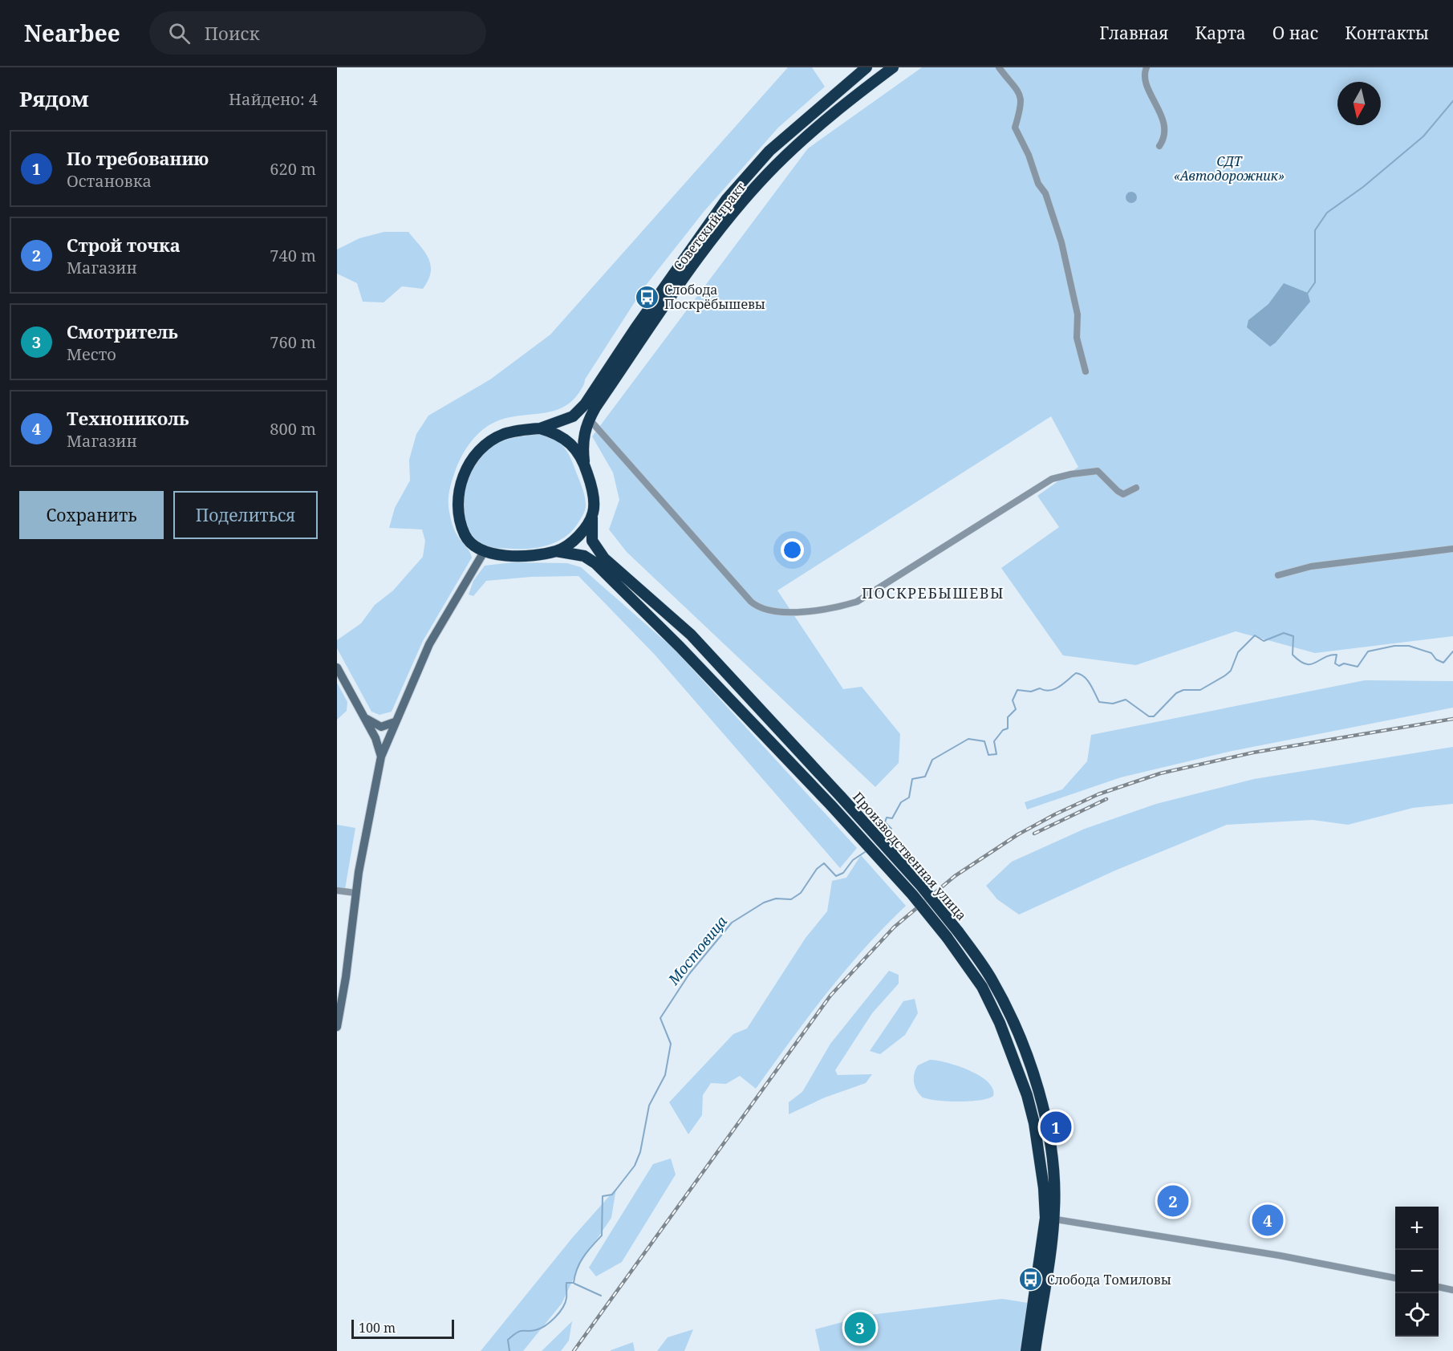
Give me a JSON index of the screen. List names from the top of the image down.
{
  "streets": {
    "highway": ["Советский тракт", "Производственная улица"]
  },
  "crossings": [
    ["Советский тракт", "Производственная улица"]
  ],
  "districts": ["ПОСКРЕБЫШЕВЫ"],
  "water": ["Мостовица"],
  "parks": ["СДТ «Автодорожник»"],
  "places": {
    "bus stop": ["Слобода Поскрёбышевы", "Слобода Томиловы"]
  },
  "scale_bar": "100 m",
  "north": "bottom",
  "page": {
    "header": "Nearbee",
    "search": "Поиск",
    "nav": [
      "Главная",
      "Карта",
      "О нас",
      "Контакты"
    ],
    "heading": ["Рядом", "Найдено: 4"],
    "list": [
      {
        "mark": "1",
        "name": "По требованию",
        "note": "Остановка",
        "value": "620 m"
      },
      {
        "mark": "2",
        "name": "Строй точка",
        "note": "Магазин",
        "value": "740 m"
      },
      {
        "mark": "3",
        "name": "Смотритель",
        "note": "Место",
        "value": "760 m"
      },
      {
        "mark": "4",
        "name": "Технониколь",
        "note": "Магазин",
        "value": "800 m"
      }
    ],
    "buttons": ["Сохранить", "Поделиться"],
    "pins": [
      "1",
      "2",
      "4",
      "3"
    ],
    "map_buttons": ["+", "−"],
    "scale": "100 m"
  }
}
